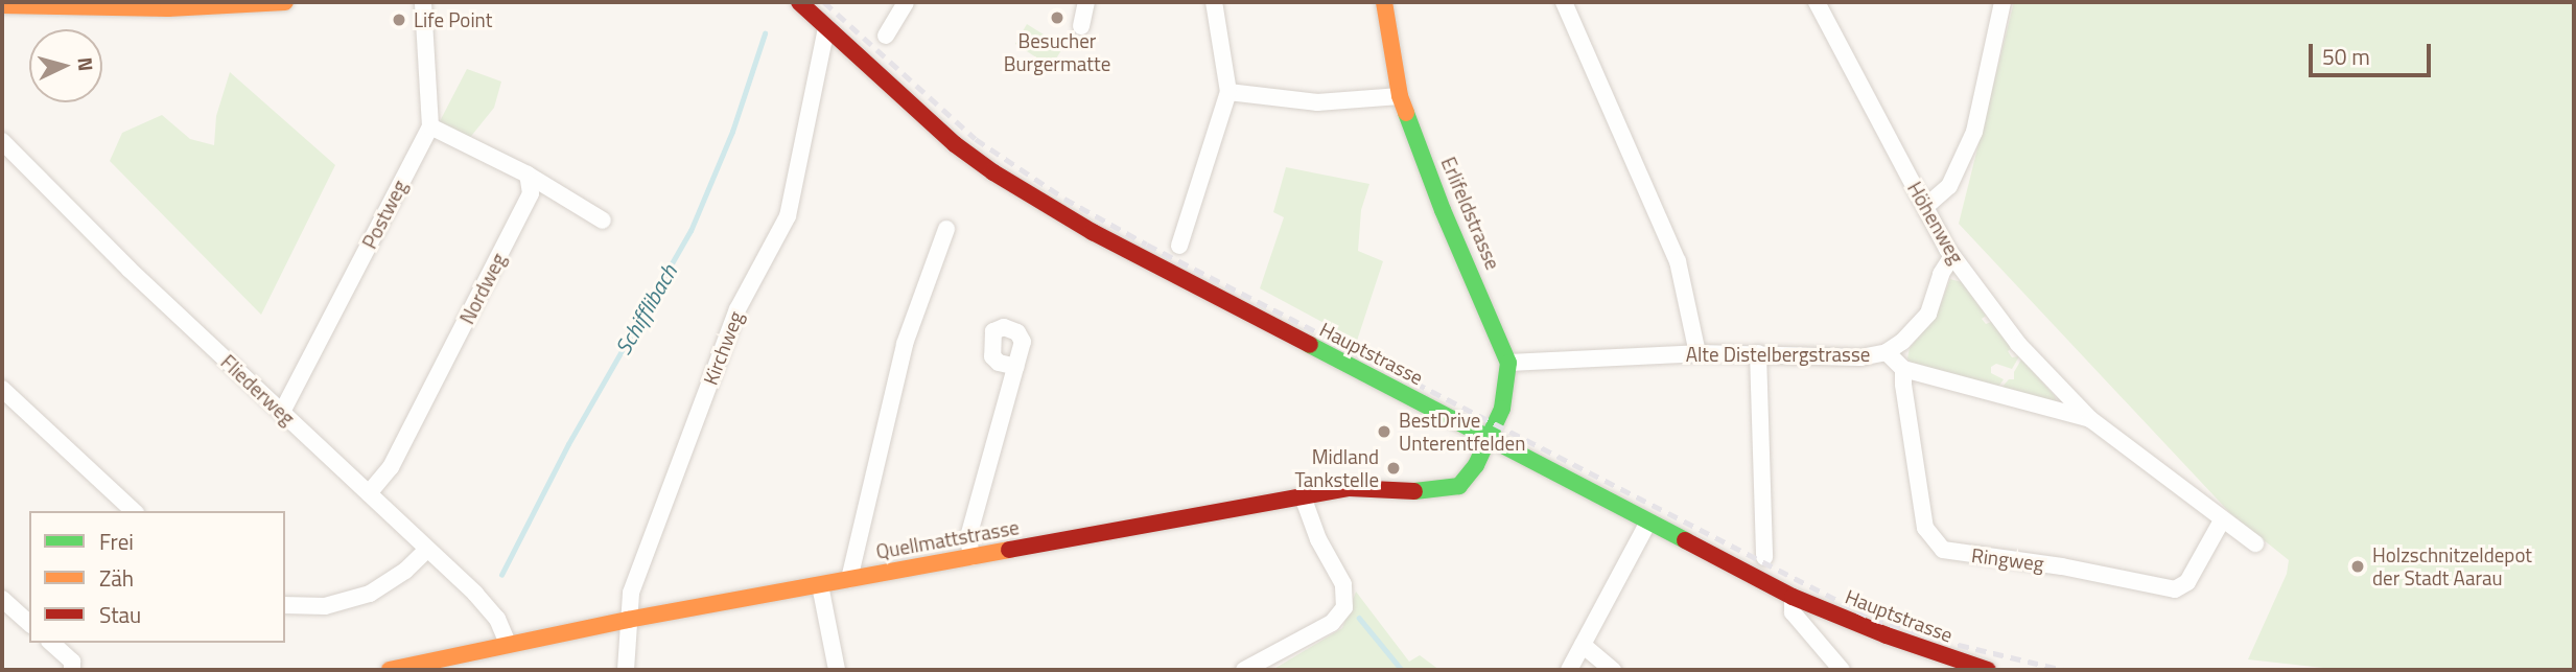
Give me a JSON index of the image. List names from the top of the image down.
{
  "streets": {
    "main road": ["Erlifeldstrasse", "Hauptstrasse", "Quellmattstrasse"],
    "street": [
      "Postweg",
      "Höhenweg",
      "Nordweg",
      "Kirchweg",
      "Alte Distelbergstrasse",
      "Fliederweg",
      "Ringweg"
    ]
  },
  "crossings": [
    ["Erlifeldstrasse", "Alte Distelbergstrasse"],
    ["Postweg", "Fliederweg"],
    ["Höhenweg", "Alte Distelbergstrasse"],
    ["Nordweg", "Fliederweg"],
    ["Kirchweg", "Hauptstrasse"],
    ["Kirchweg", "Quellmattstrasse"],
    ["Hauptstrasse", "Quellmattstrasse"],
    ["Alte Distelbergstrasse", "Ringweg"],
    ["Fliederweg", "Quellmattstrasse"]
  ],
  "water": ["Schifflibach"],
  "places": [
    "Besucher Burgermatte",
    "Life Point",
    "BestDrive Unterentfelden",
    "Midland Tankstelle",
    "Holzschnitzeldepot der Stadt Aarau"
  ],
  "legend": ["Frei", "Zäh", "Stau"],
  "scale_bar": "50 m",
  "north": "right"
}
